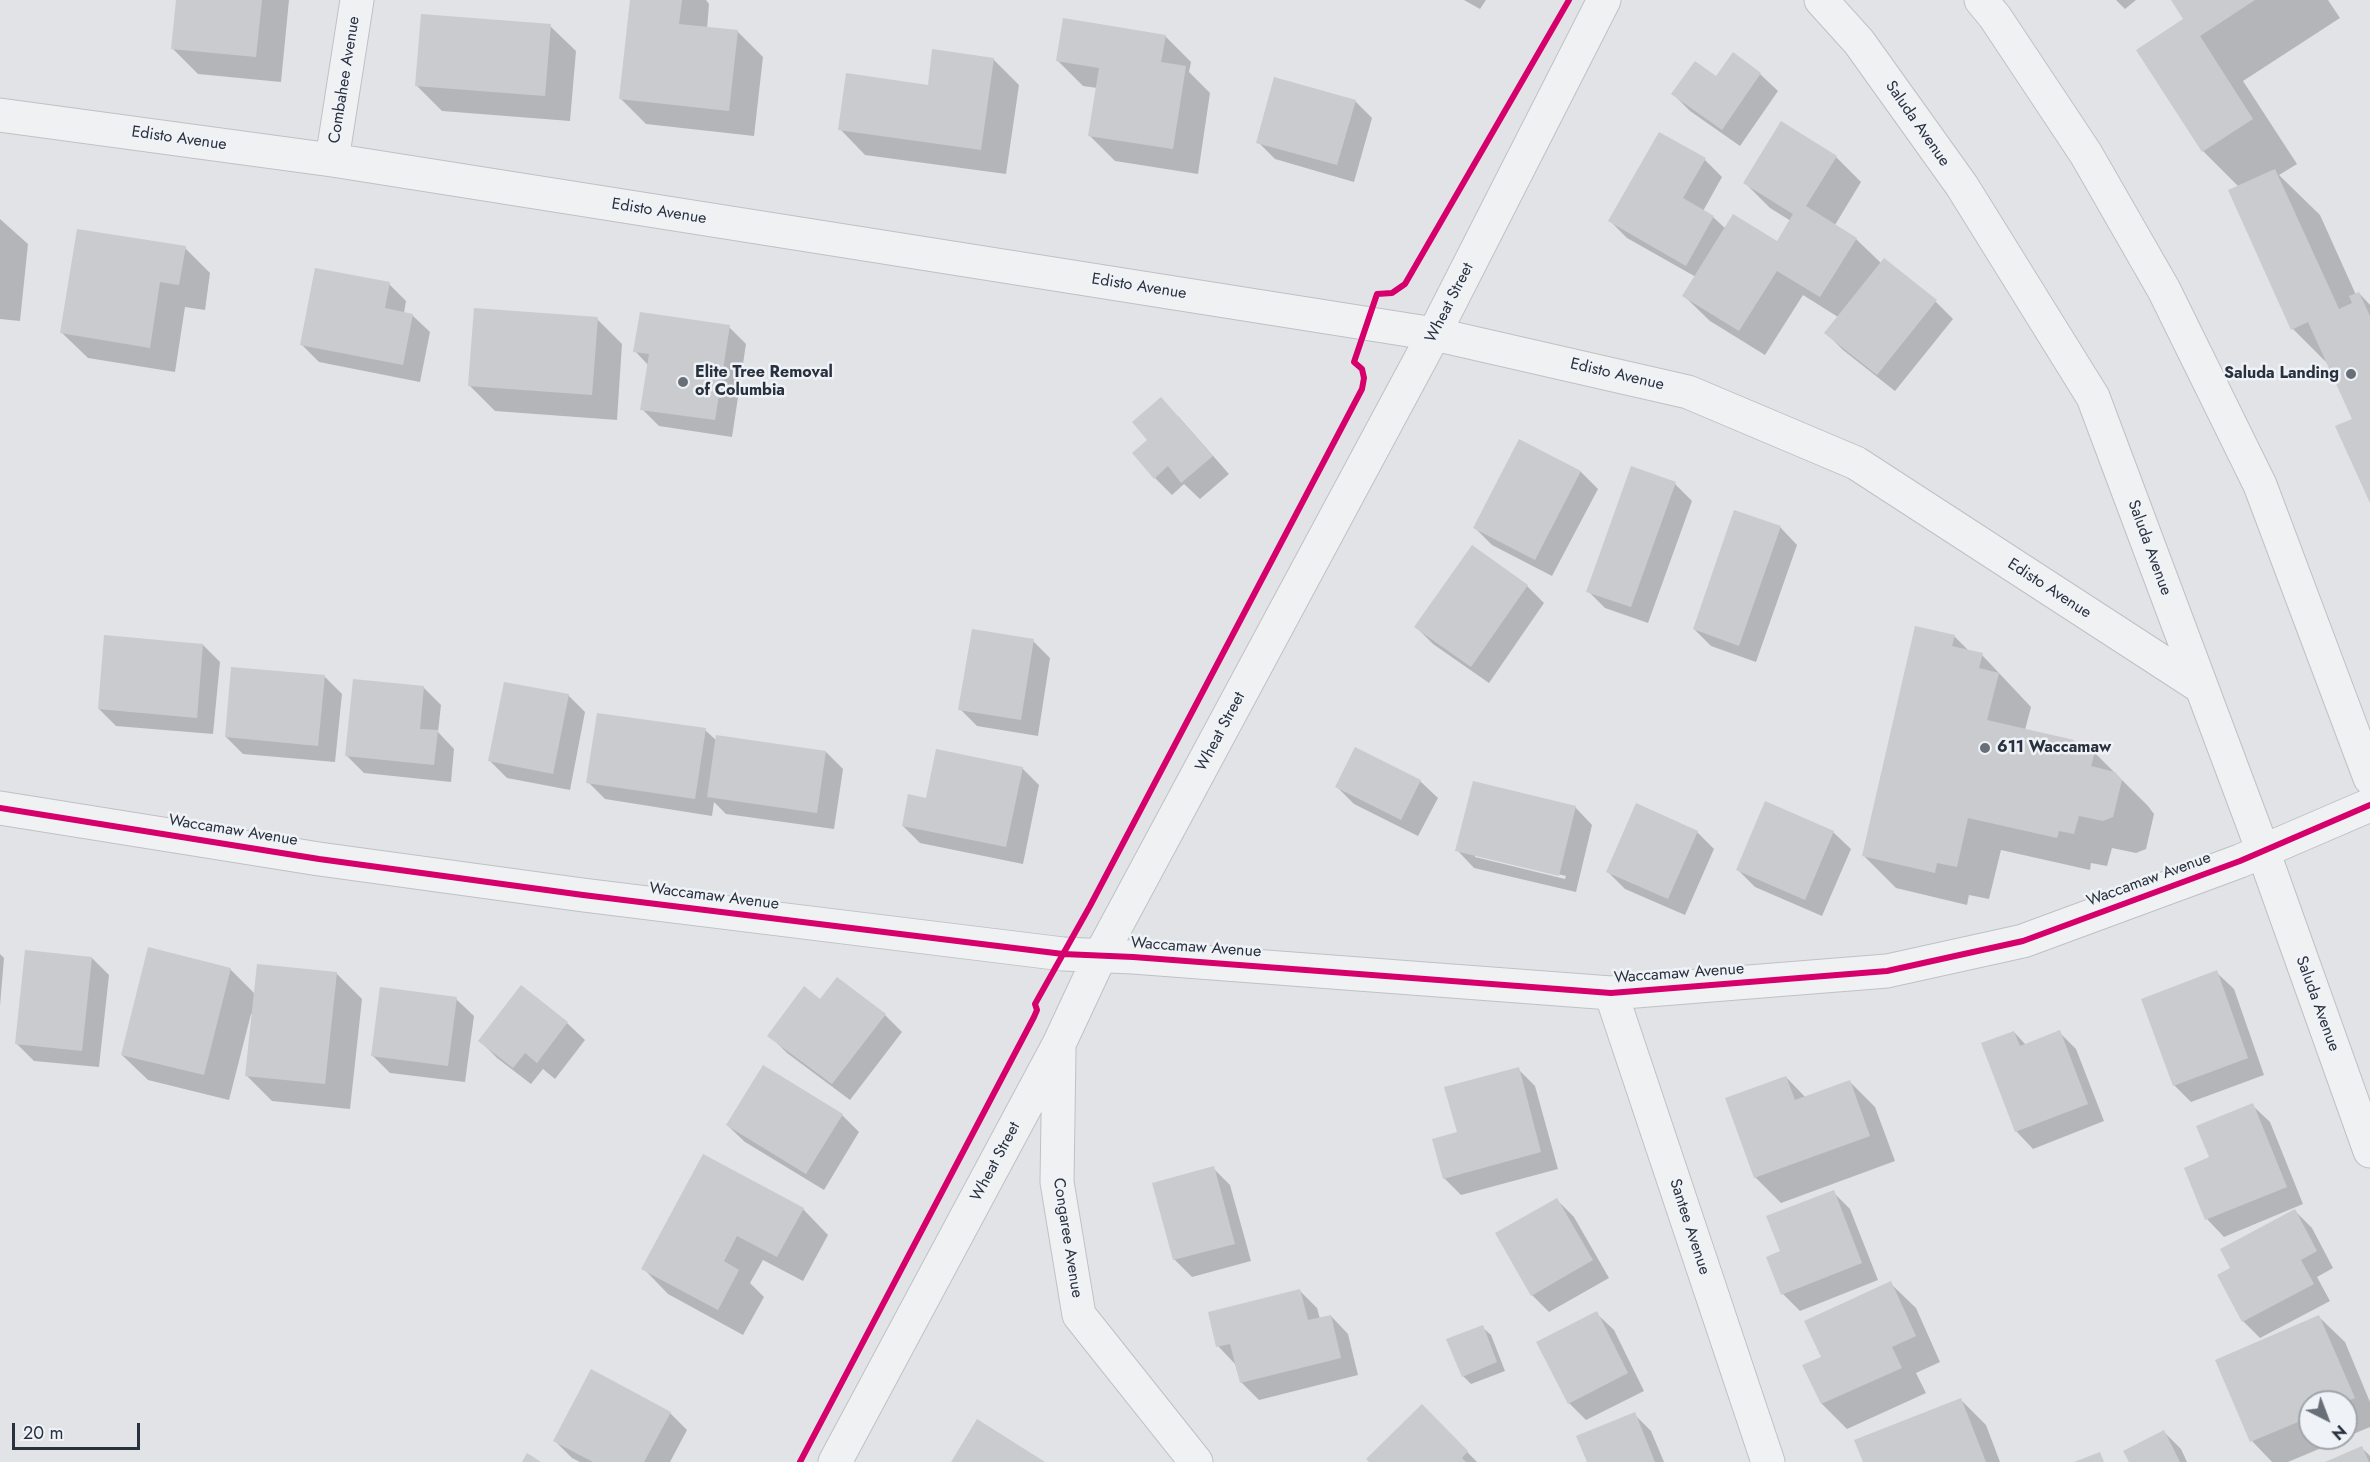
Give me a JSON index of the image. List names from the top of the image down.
{
  "streets": {
    "street": [
      "Combahee Avenue",
      "Saluda Avenue",
      "Edisto Avenue",
      "Wheat Street",
      "Waccamaw Avenue",
      "Santee Avenue",
      "Congaree Avenue"
    ]
  },
  "crossings": [
    ["Combahee Avenue", "Edisto Avenue"],
    ["Saluda Avenue", "Edisto Avenue"],
    ["Saluda Avenue", "Waccamaw Avenue"],
    ["Edisto Avenue", "Wheat Street"],
    ["Wheat Street", "Waccamaw Avenue"],
    ["Wheat Street", "Congaree Avenue"],
    ["Waccamaw Avenue", "Santee Avenue"]
  ],
  "places": ["Saluda Landing", "Elite Tree Removal of Columbia", "611 Waccamaw"],
  "scale_bar": "20 m",
  "north": "bottom right"
}
